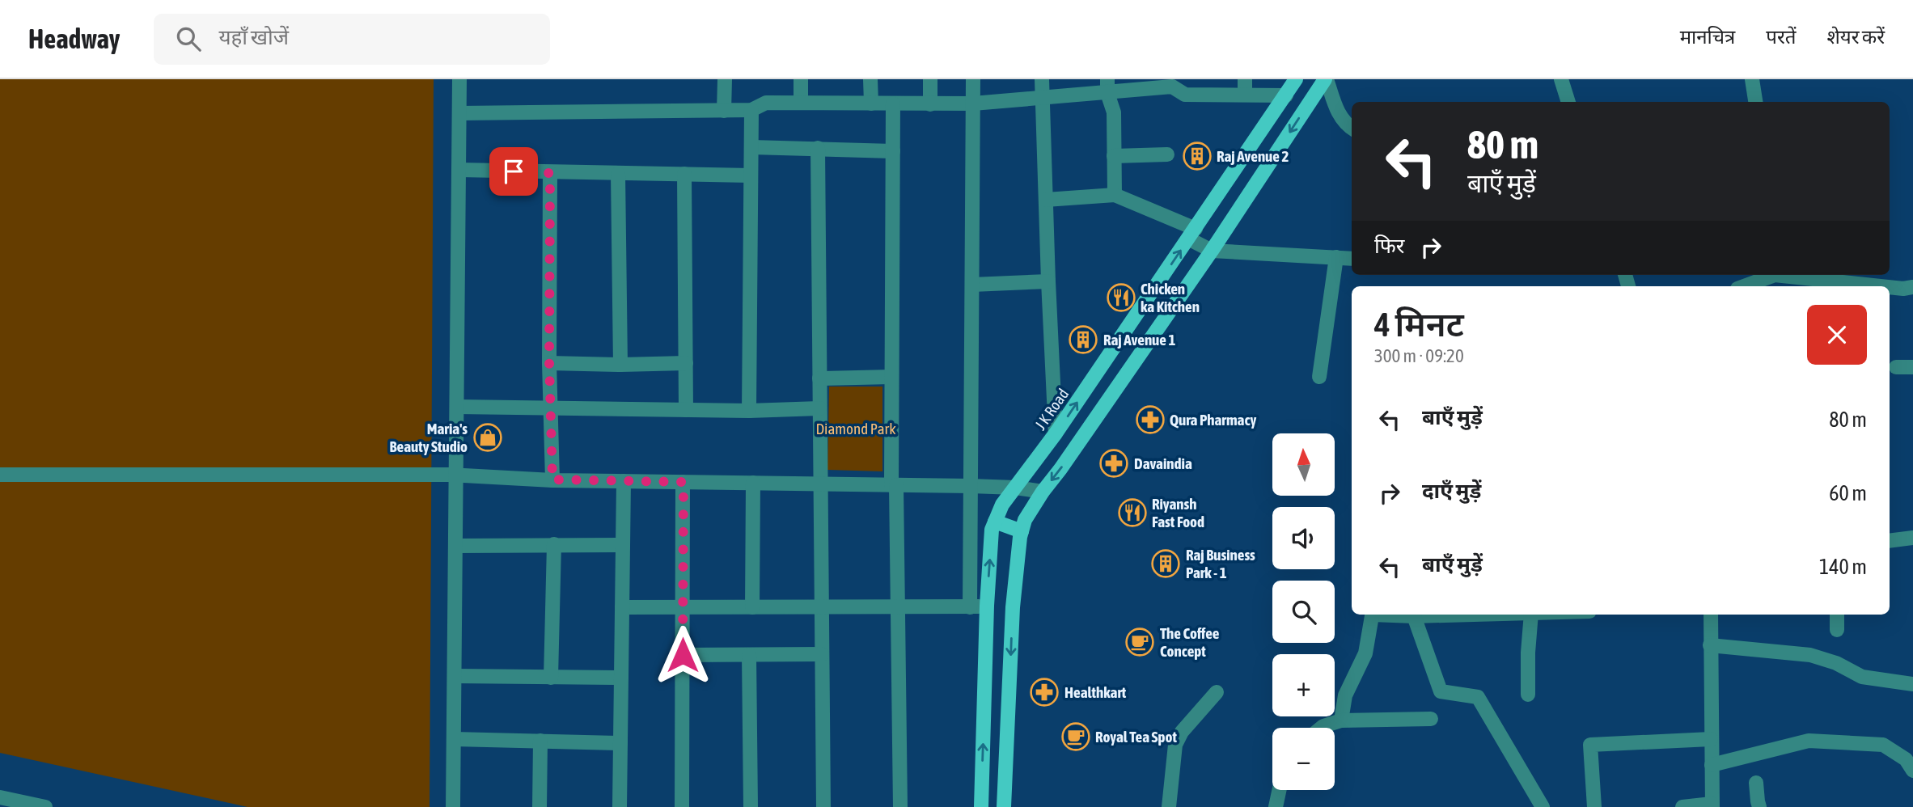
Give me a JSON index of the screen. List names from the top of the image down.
{
  "streets": {
    "main road": ["J K Road"]
  },
  "parks": ["Diamond Park"],
  "places": {
    "building": ["Raj Avenue 2", "Raj Avenue 1", "Raj Business Park - 1"],
    "restaurant": ["Chicken ka Kitchen", "Riyansh Fast Food"],
    "pharmacy": ["Qura Pharmacy", "Davaindia", "Healthkart"],
    "shop": ["Maria's Beauty Studio"],
    "cafe": ["The Coffee Concept", "Royal Tea Spot"]
  },
  "north": "top",
  "page": {
    "header": "Headway",
    "search": "यहाँ खोजें",
    "nav": ["मानचित्र", "परतें", "शेयर करें"],
    "turn": ["80 m", "बाएँ मुड़ें"],
    "then": "फिर",
    "heading": ["4 मिनट", "300 m · 09:20"],
    "list": [
      {
        "name": "बाएँ मुड़ें",
        "value": "80 m"
      },
      {
        "name": "दाएँ मुड़ें",
        "value": "60 m"
      },
      {
        "name": "बाएँ मुड़ें",
        "value": "140 m"
      }
    ],
    "map_buttons": ["+", "−"]
  }
}
